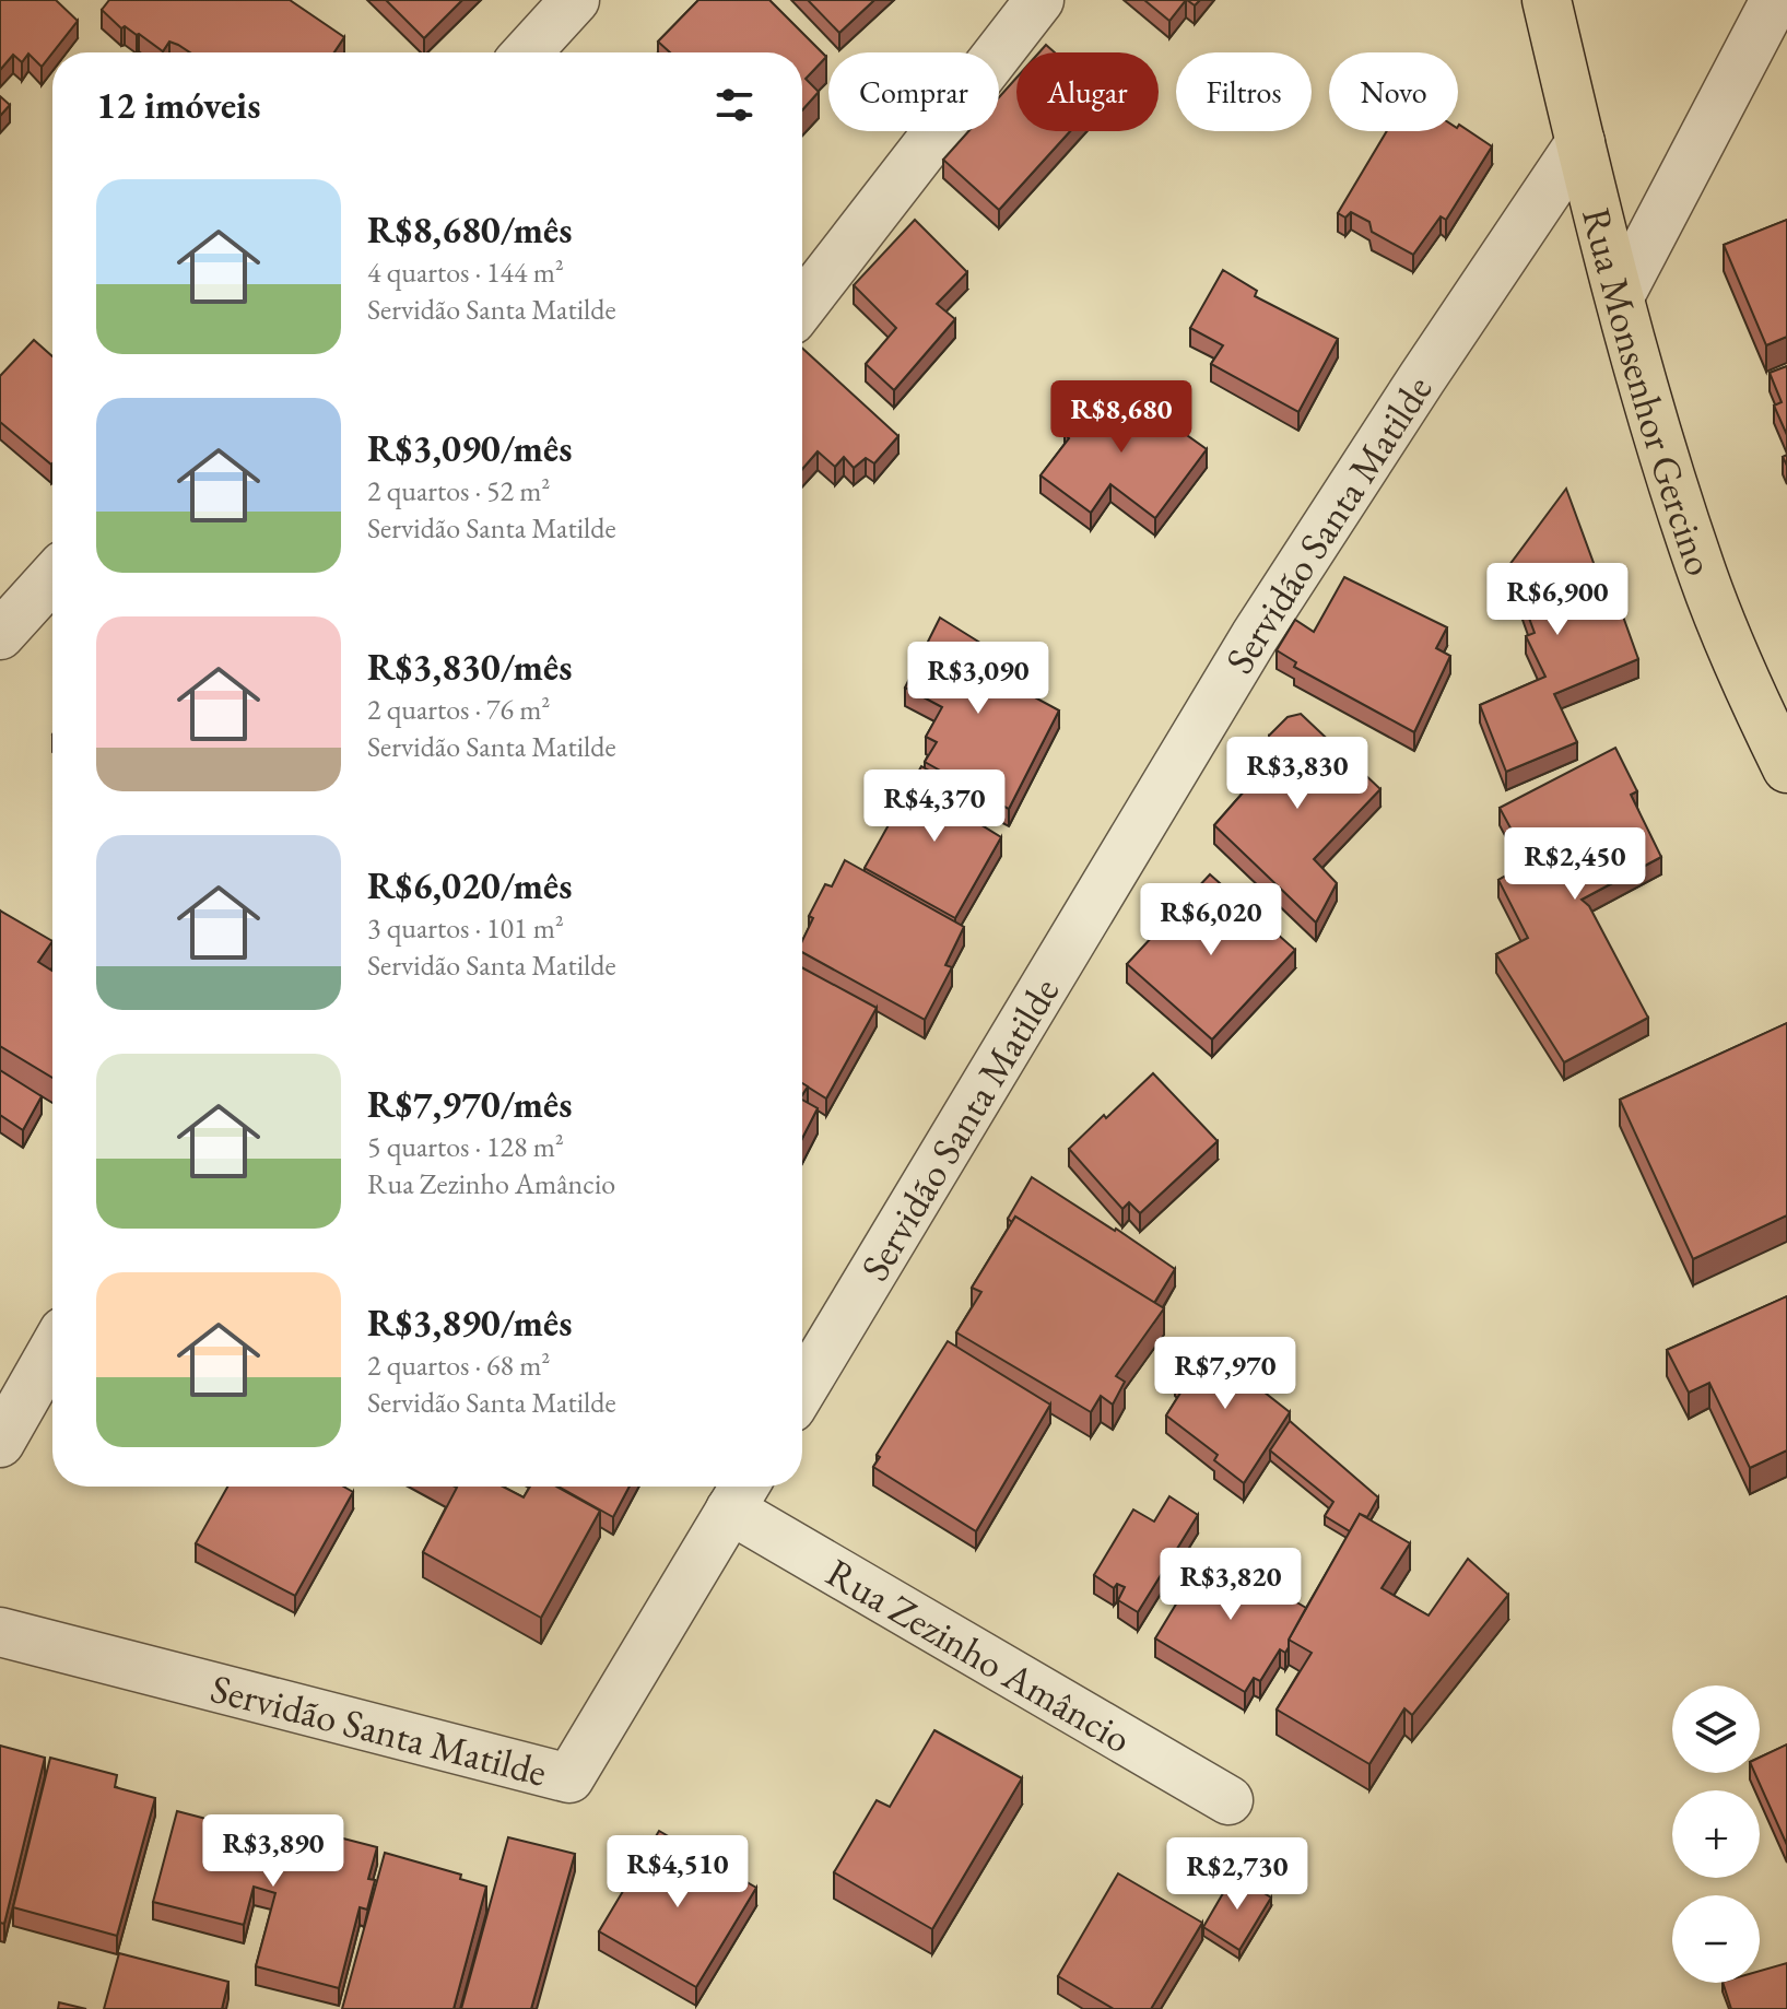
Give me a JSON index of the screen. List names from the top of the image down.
{
  "streets": {
    "main road": ["Rua Monsenhor Gercino"],
    "street": ["Servidão Santa Matilde", "Rua Zezinho Amâncio"]
  },
  "crossings": [
    ["Rua Monsenhor Gercino", "Servidão Santa Matilde"],
    ["Servidão Santa Matilde", "Rua Zezinho Amâncio"]
  ],
  "page": {
    "chip": [
      "Comprar",
      "Alugar",
      "Filtros",
      "Novo"
    ],
    "heading": "12 imóveis",
    "list": [
      {
        "name": "R$8,680/mês",
        "note": "4 quartos · 144 m² · Servidão Santa Matilde"
      },
      {
        "name": "R$3,090/mês",
        "note": "2 quartos · 52 m² · Servidão Santa Matilde"
      },
      {
        "name": "R$3,830/mês",
        "note": "2 quartos · 76 m² · Servidão Santa Matilde"
      },
      {
        "name": "R$6,020/mês",
        "note": "3 quartos · 101 m² · Servidão Santa Matilde"
      },
      {
        "name": "R$7,970/mês",
        "note": "5 quartos · 128 m² · Rua Zezinho Amâncio"
      },
      {
        "name": "R$3,890/mês",
        "note": "2 quartos · 68 m² · Servidão Santa Matilde"
      }
    ],
    "price": [
      "R$8,680",
      "R$6,900",
      "R$3,090",
      "R$3,830",
      "R$4,370",
      "R$2,450",
      "R$6,020",
      "R$7,970",
      "R$3,820",
      "R$3,890",
      "R$4,510",
      "R$2,730"
    ],
    "map_buttons": ["+", "−"]
  }
}
